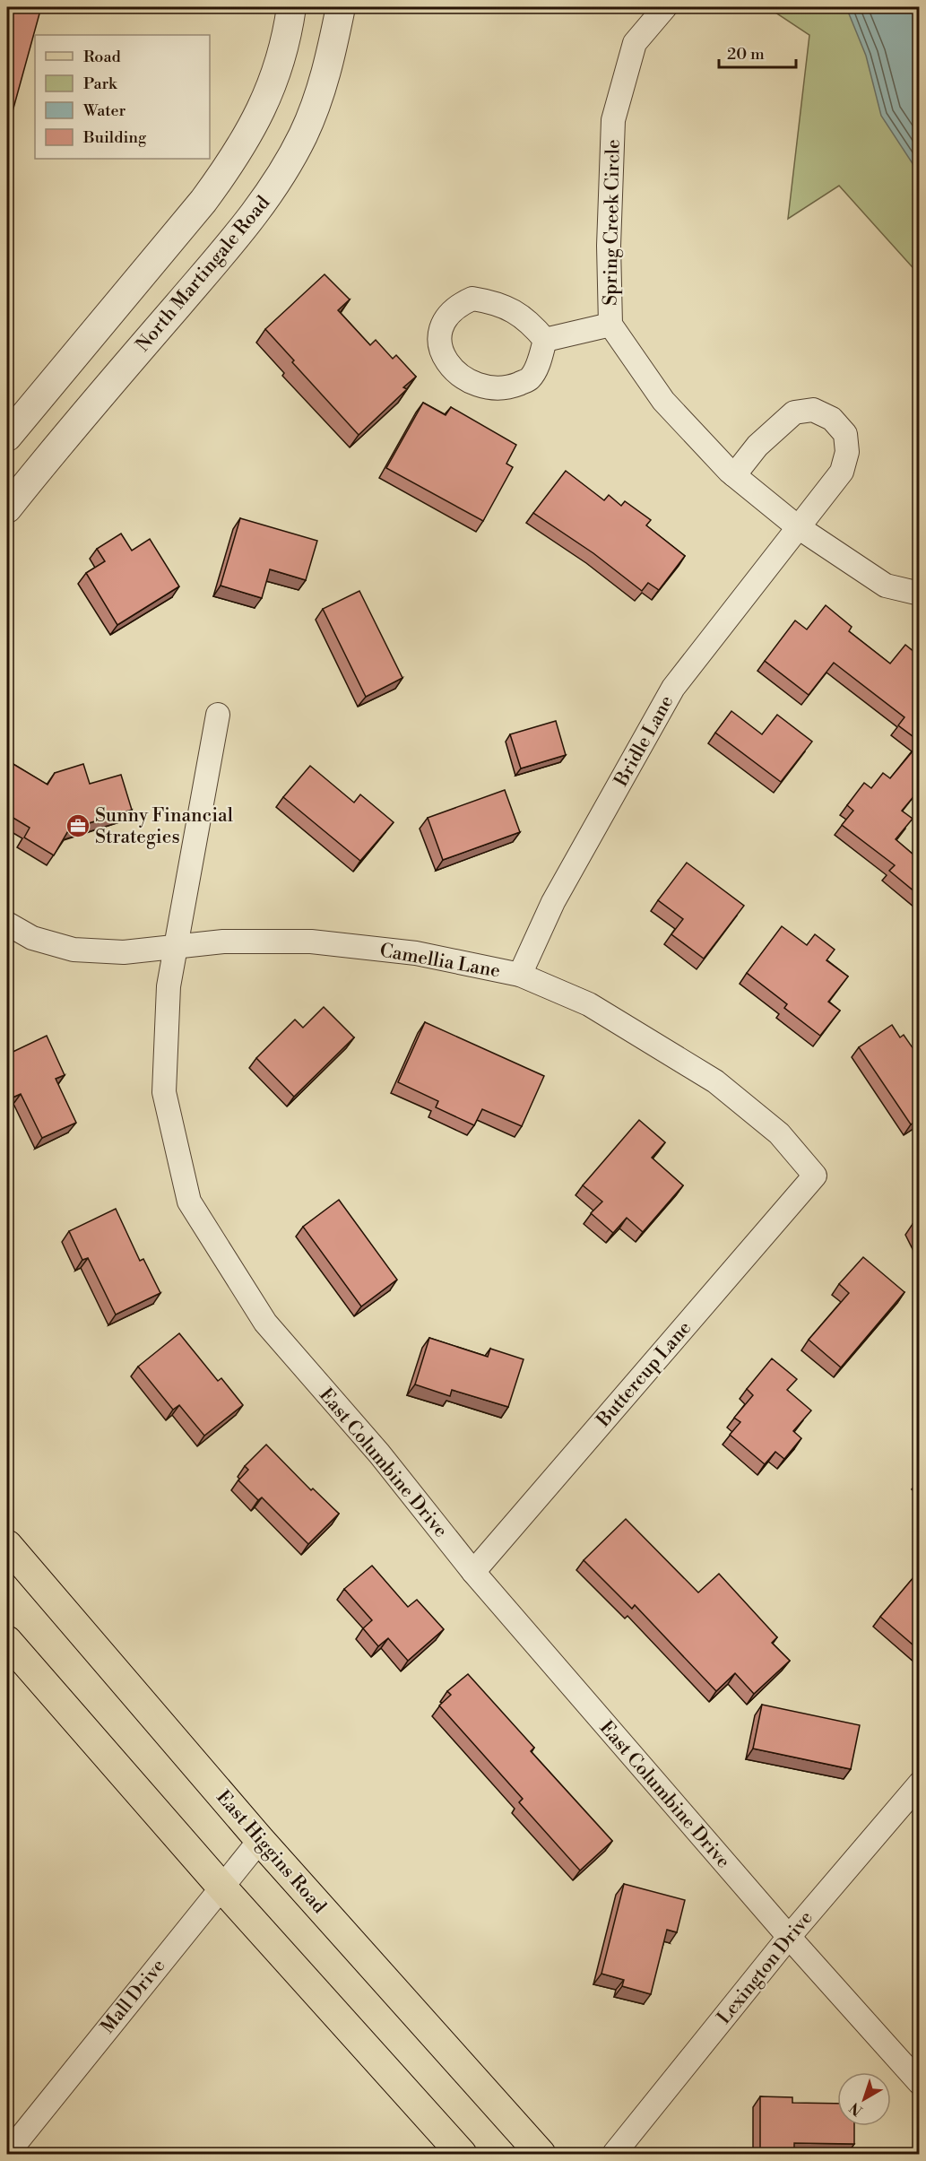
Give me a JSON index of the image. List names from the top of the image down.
{
  "streets": {
    "main road": ["East Higgins Road"],
    "street": [
      "Spring Creek Circle",
      "North Martingale Road",
      "Bridle Lane",
      "Camellia Lane",
      "Buttercup Lane",
      "East Columbine Drive",
      "Lexington Drive",
      "Mall Drive"
    ]
  },
  "crossings": [
    ["Spring Creek Circle", "Bridle Lane"],
    ["Bridle Lane", "Camellia Lane"],
    ["Camellia Lane", "Buttercup Lane"],
    ["Camellia Lane", "East Columbine Drive"],
    ["Buttercup Lane", "East Columbine Drive"],
    ["East Columbine Drive", "Lexington Drive"],
    ["East Higgins Road", "Mall Drive"]
  ],
  "places": {
    "office": ["Sunny Financial Strategies"]
  },
  "legend": [
    "Road",
    "Park",
    "Water",
    "Building"
  ],
  "scale_bar": "20 m",
  "north": "bottom left"
}
